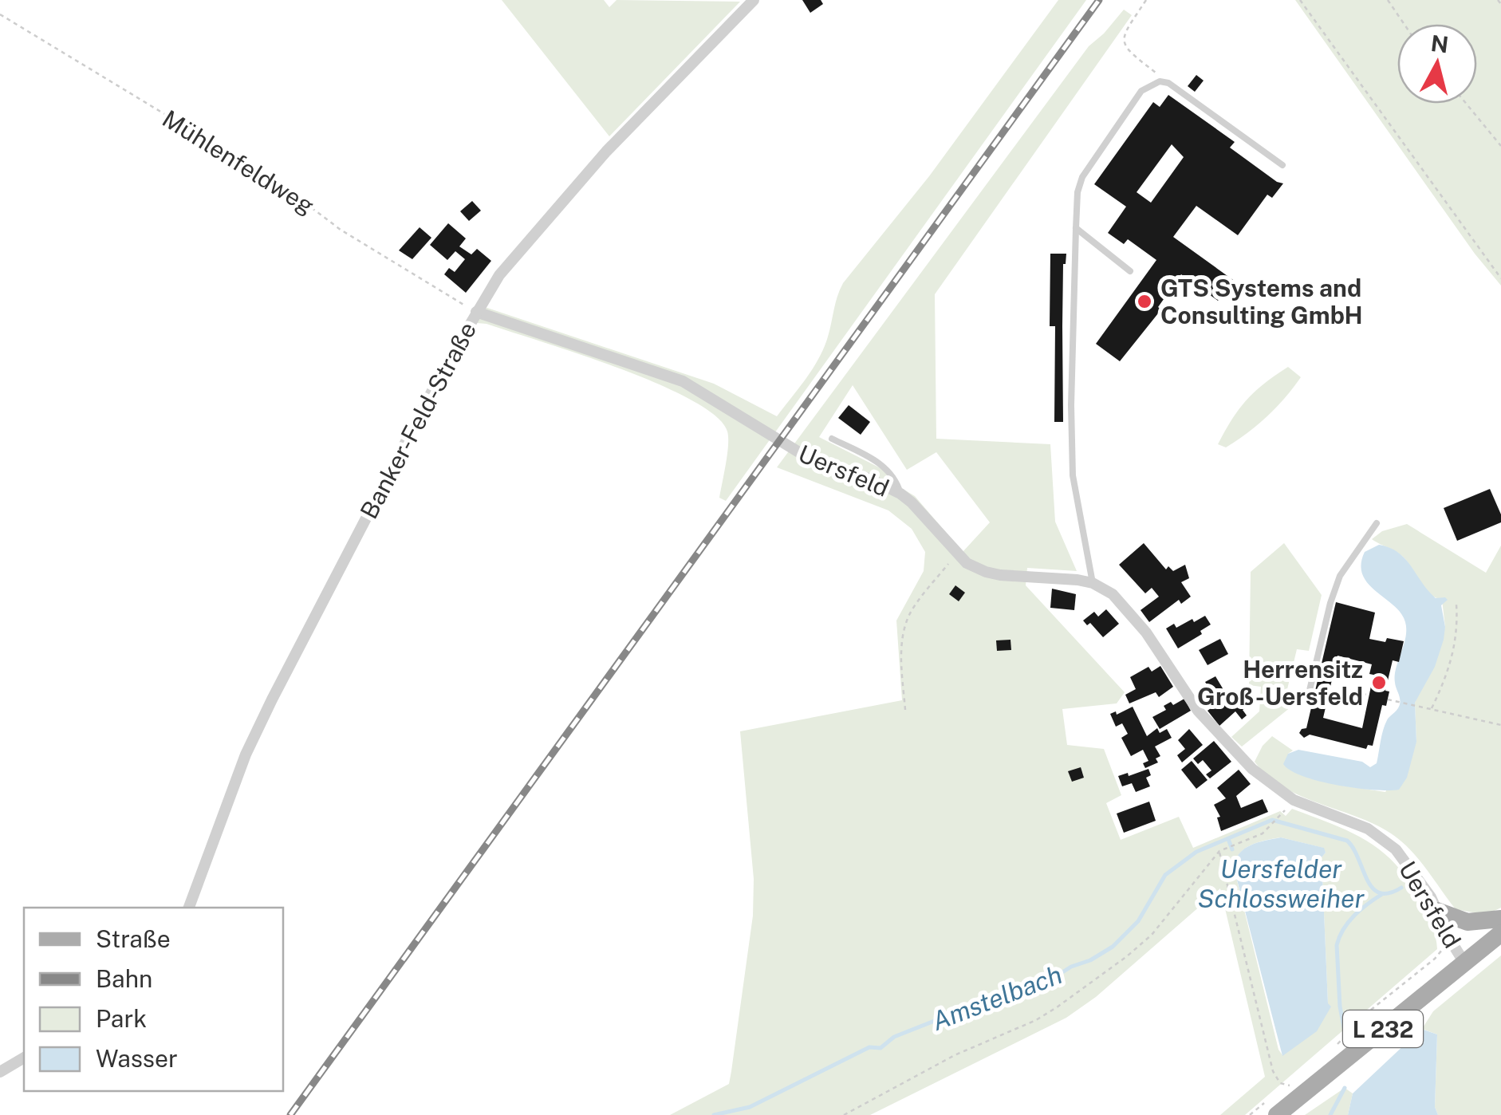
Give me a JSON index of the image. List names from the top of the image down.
{
  "streets": {
    "main road": ["L 232"],
    "street": ["Banker-Feld-Straße", "Uersfeld"],
    "path": ["Mühlenfeldweg"]
  },
  "crossings": [
    ["Mühlenfeldweg", "Banker-Feld-Straße"],
    ["Mühlenfeldweg", "Uersfeld"],
    ["Banker-Feld-Straße", "Uersfeld"],
    ["Uersfeld", "L 232"]
  ],
  "water": ["Uersfelder Schlossweiher", "Amstelbach"],
  "places": ["GTS Systems and Consulting GmbH", "Herrensitz Groß-Uersfeld"],
  "legend": [
    "Straße",
    "Bahn",
    "Park",
    "Wasser"
  ],
  "north": "top"
}
